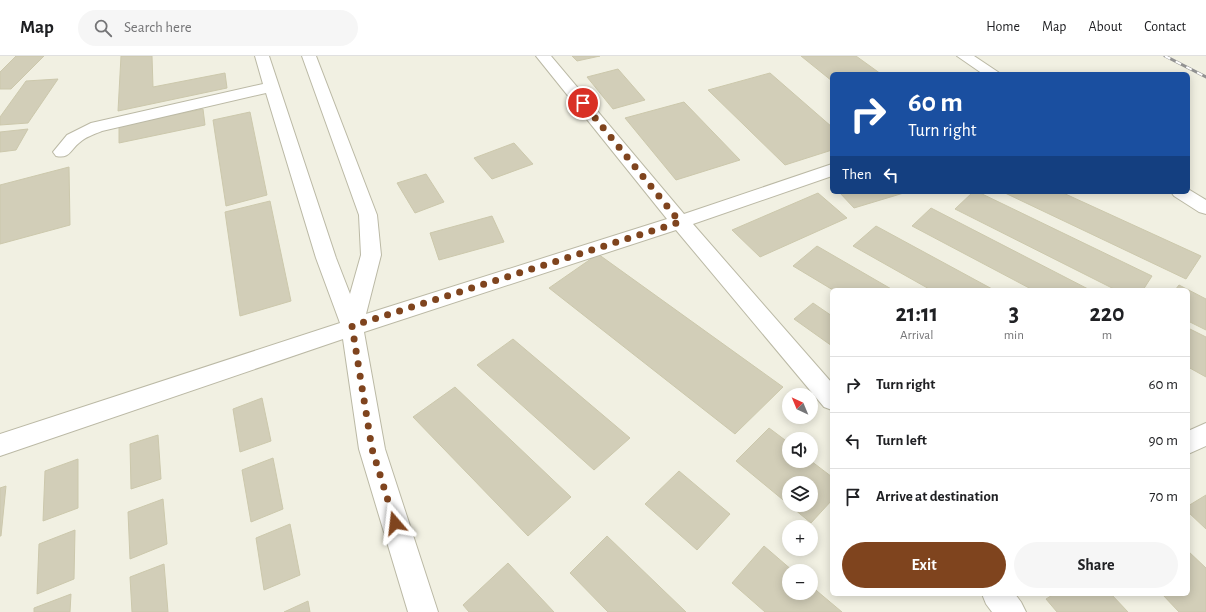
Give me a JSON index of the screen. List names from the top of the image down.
{
  "north": "top left",
  "page": {
    "header": "Map",
    "search": "Search here",
    "nav": [
      "Home",
      "Map",
      "About",
      "Contact"
    ],
    "turn": ["60 m", "Turn right"],
    "then": "Then",
    "eta": [
      "21:11",
      "Arrival",
      "3",
      "min",
      "220",
      "m"
    ],
    "list": [
      {
        "name": "Turn right",
        "value": "60 m"
      },
      {
        "name": "Turn left",
        "value": "90 m"
      },
      {
        "name": "Arrive at destination",
        "value": "70 m"
      }
    ],
    "map_buttons": ["+", "−"],
    "buttons": ["Exit", "Share"]
  }
}
